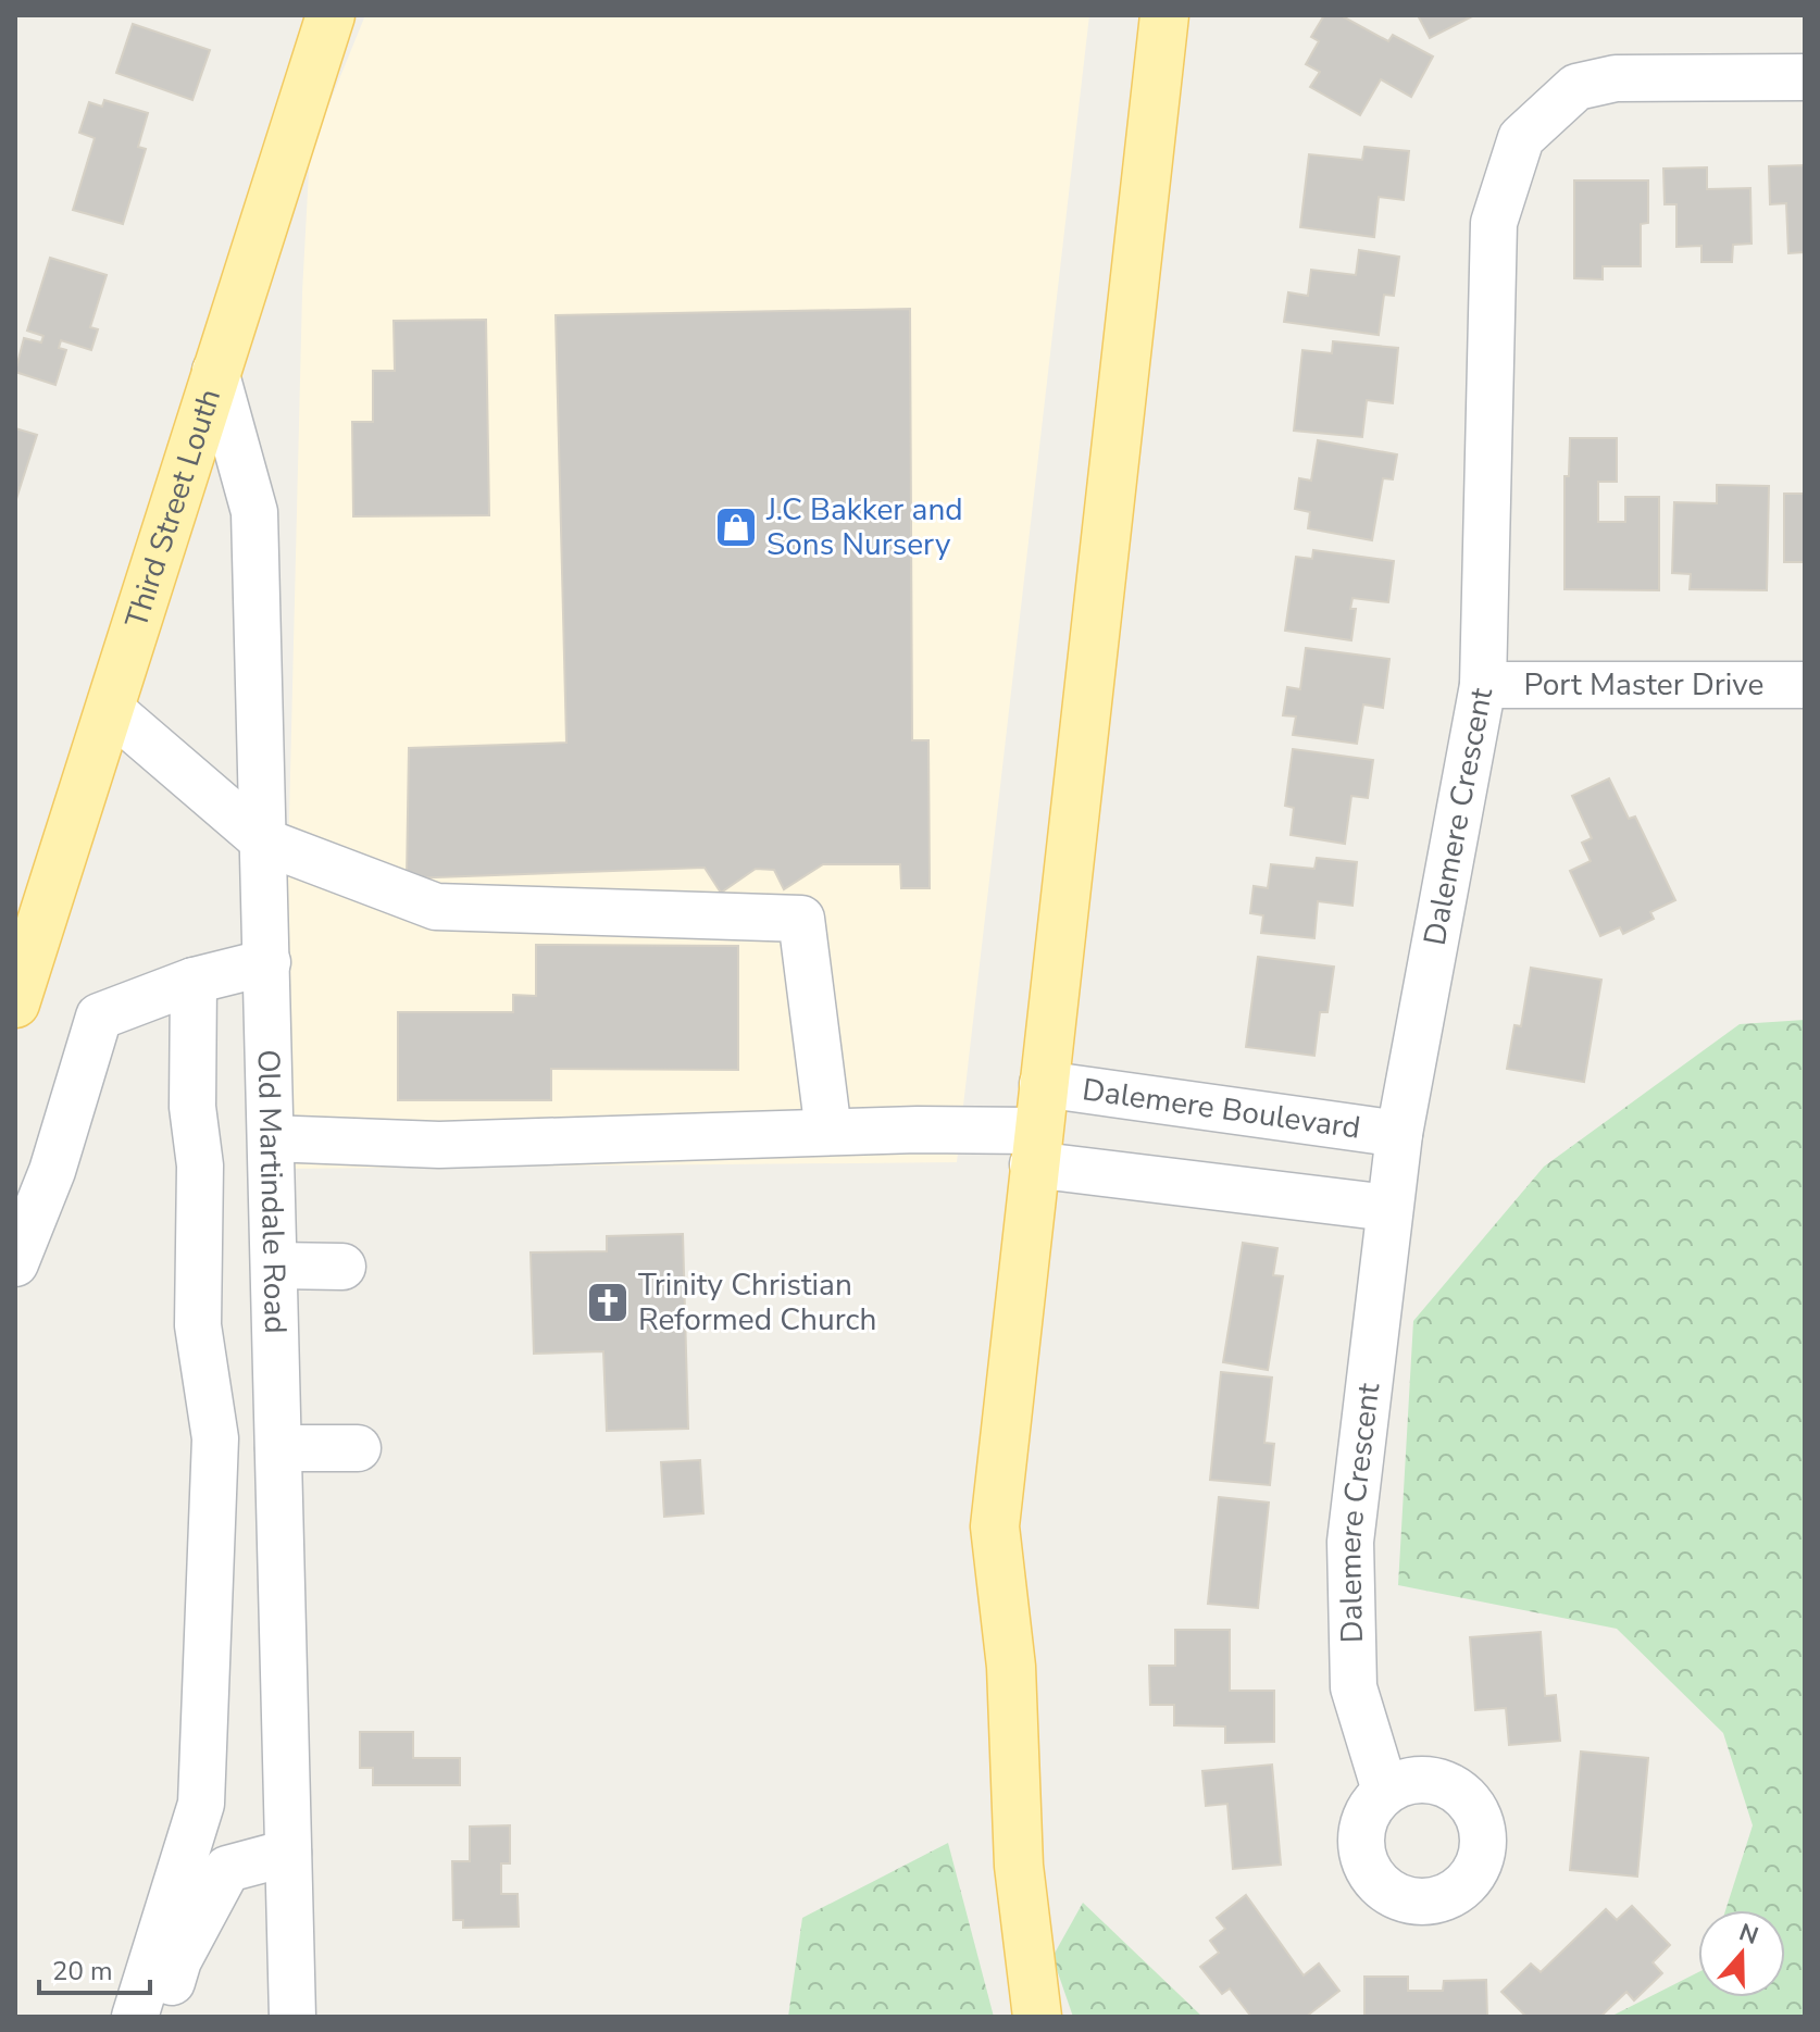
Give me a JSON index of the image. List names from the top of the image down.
{
  "streets": {
    "main road": ["Third Street Louth"],
    "street": [
      "Port Master Drive",
      "Dalemere Crescent",
      "Dalemere Boulevard",
      "Old Martindale Road"
    ]
  },
  "crossings": [
    ["Third Street Louth", "Old Martindale Road"],
    ["Port Master Drive", "Dalemere Crescent"],
    ["Dalemere Crescent", "Dalemere Boulevard"]
  ],
  "places": {
    "shop": ["J.C Bakker and Sons Nursery"],
    "church": ["Trinity Christian Reformed Church"]
  },
  "scale_bar": "20 m",
  "north": "top"
}
